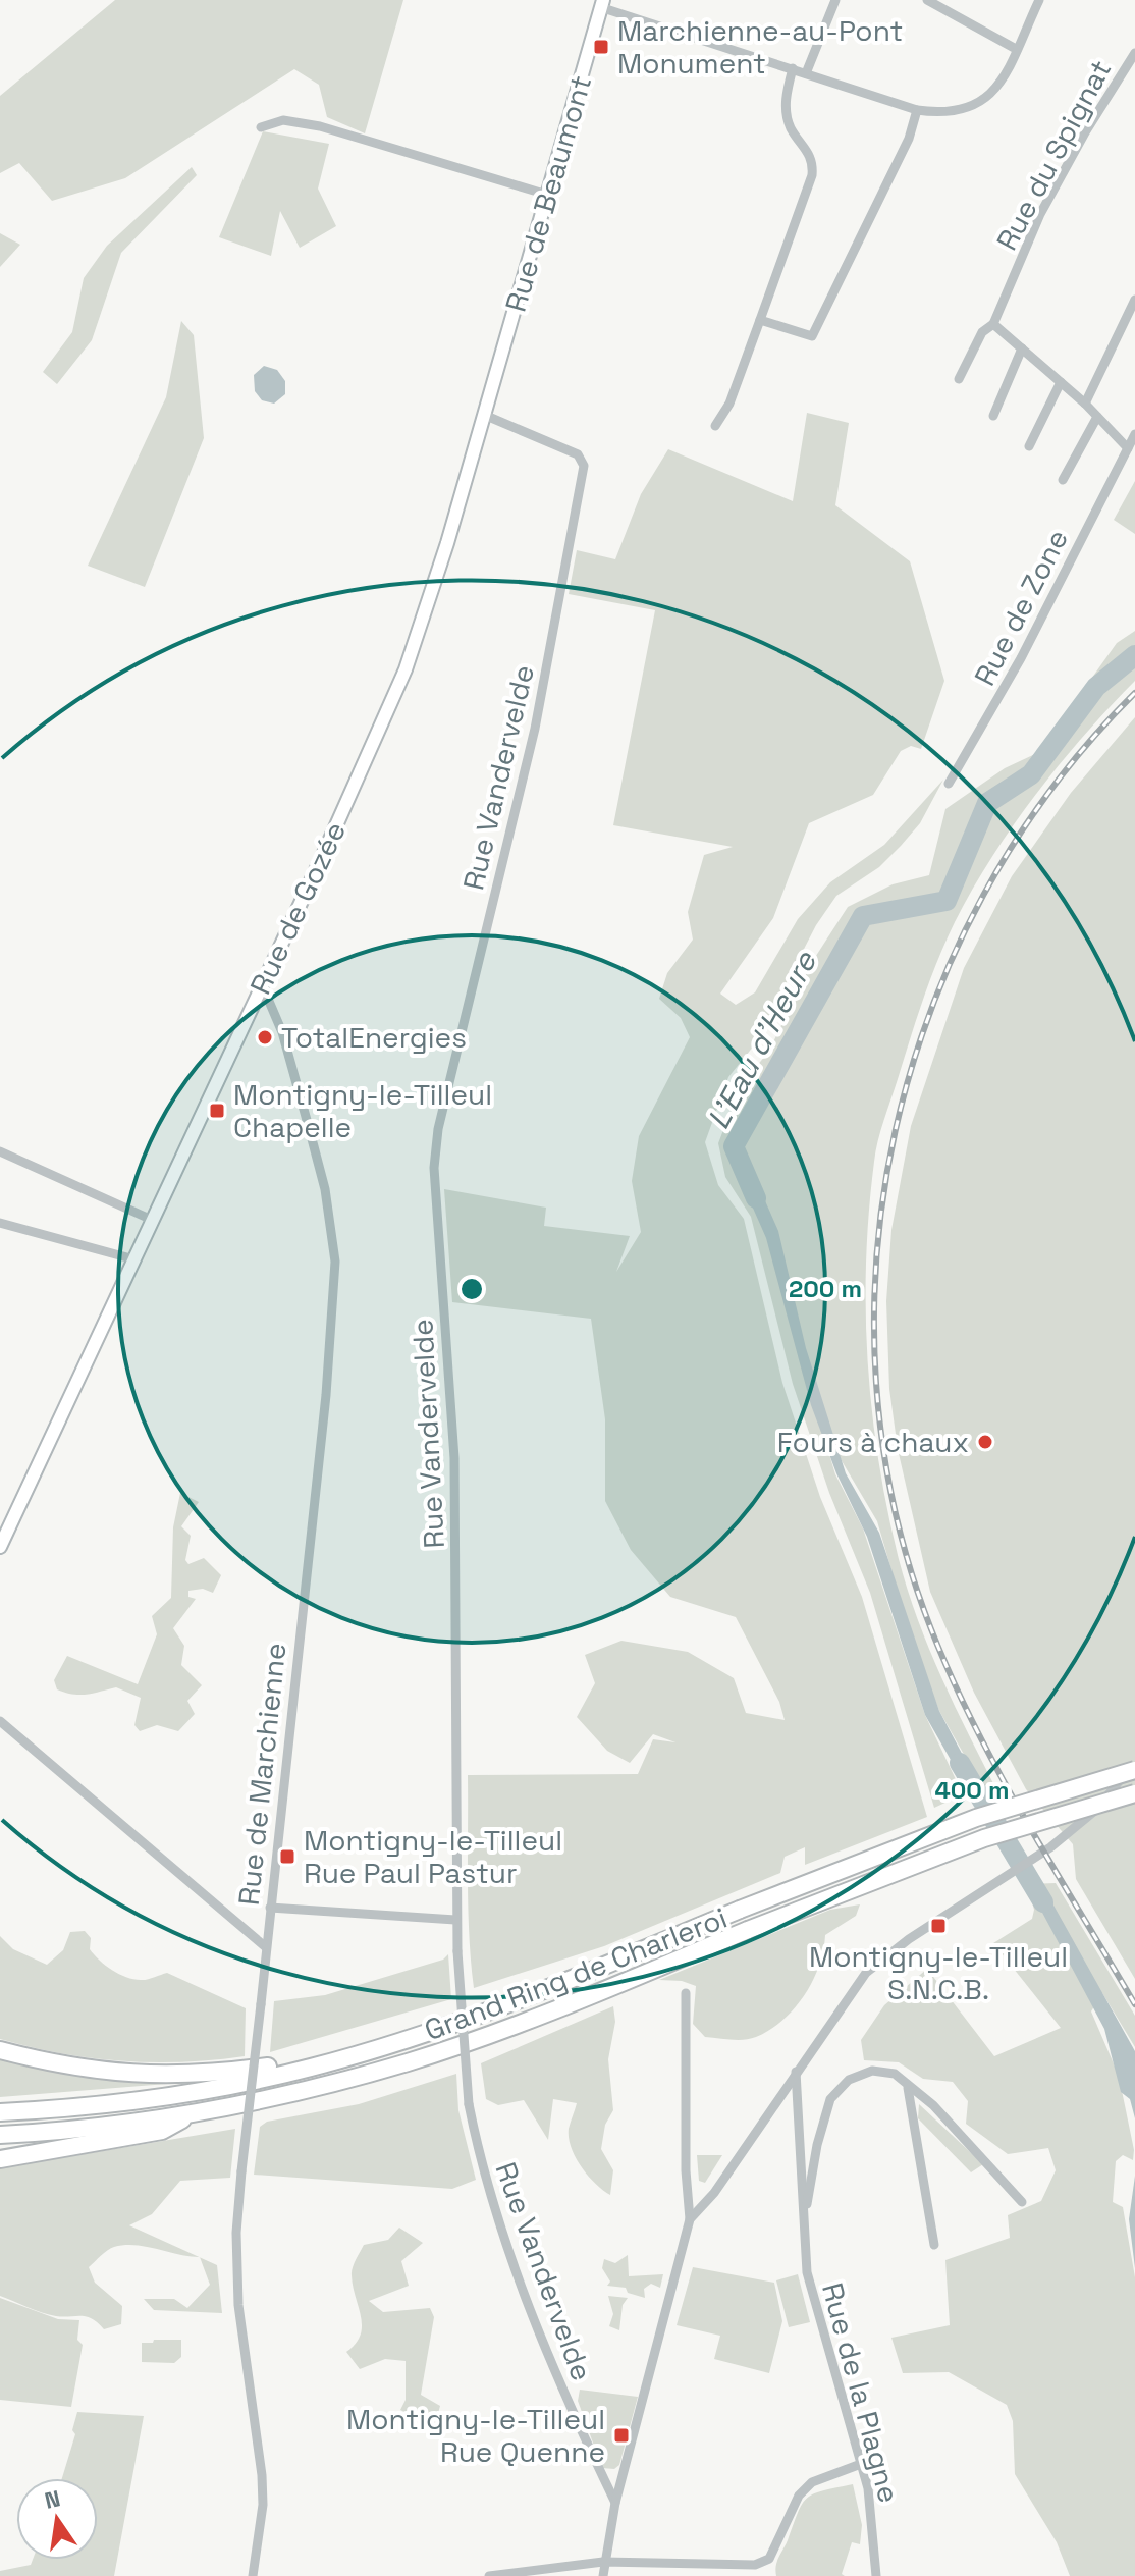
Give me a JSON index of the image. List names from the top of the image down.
{
  "streets": {
    "highway": ["Grand Ring de Charleroi"],
    "main road": ["Rue de Beaumont", "Rue de Gozée"],
    "street": [
      "Rue du Spignat",
      "Rue de Zone",
      "Rue Vandervelde",
      "Rue de Marchienne",
      "Rue de la Plagne"
    ]
  },
  "crossings": [
    ["Rue de Beaumont", "Rue de Gozée"],
    ["Rue Vandervelde", "Rue de Gozée"],
    ["Rue de Gozée", "Rue de Marchienne"]
  ],
  "water": ["L'Eau d'Heure"],
  "places": {
    "transit": [
      "Marchienne-au-Pont Monument",
      "Montigny-le-Tilleul Chapelle",
      "Montigny-le-Tilleul Rue Paul Pastur",
      "Montigny-le-Tilleul S.N.C.B.",
      "Montigny-le-Tilleul Rue Quenne"
    ],
    "other": ["TotalEnergies", "Fours à chaux"]
  },
  "north": "top",
  "rings": ["200 m", "400 m"]
}
